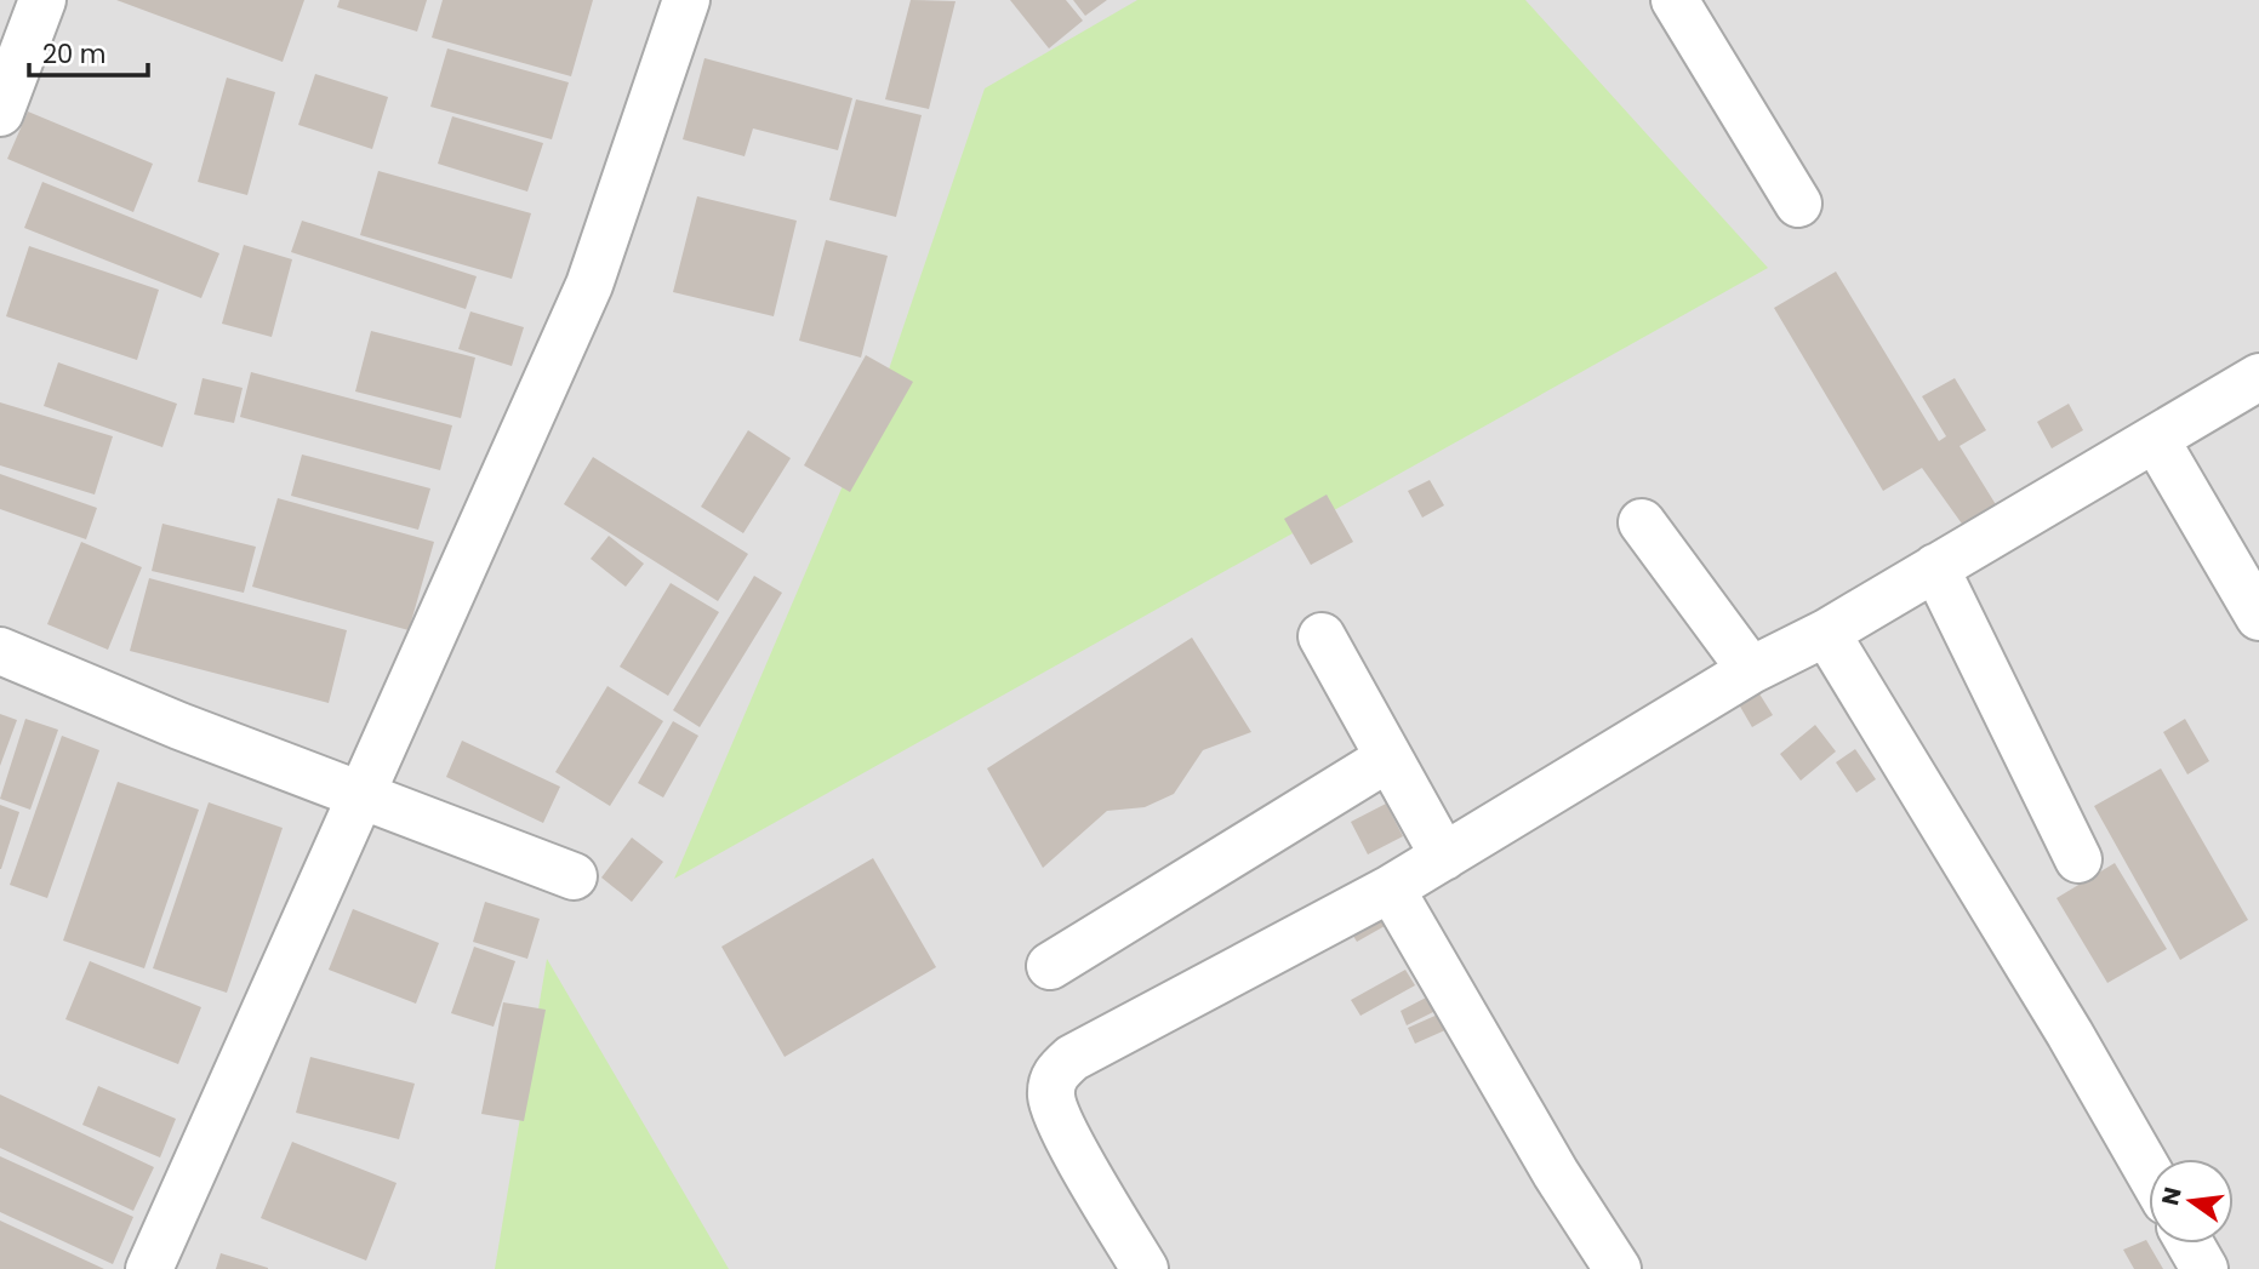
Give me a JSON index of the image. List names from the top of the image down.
{
  "scale_bar": "20 m",
  "north": "left"
}
